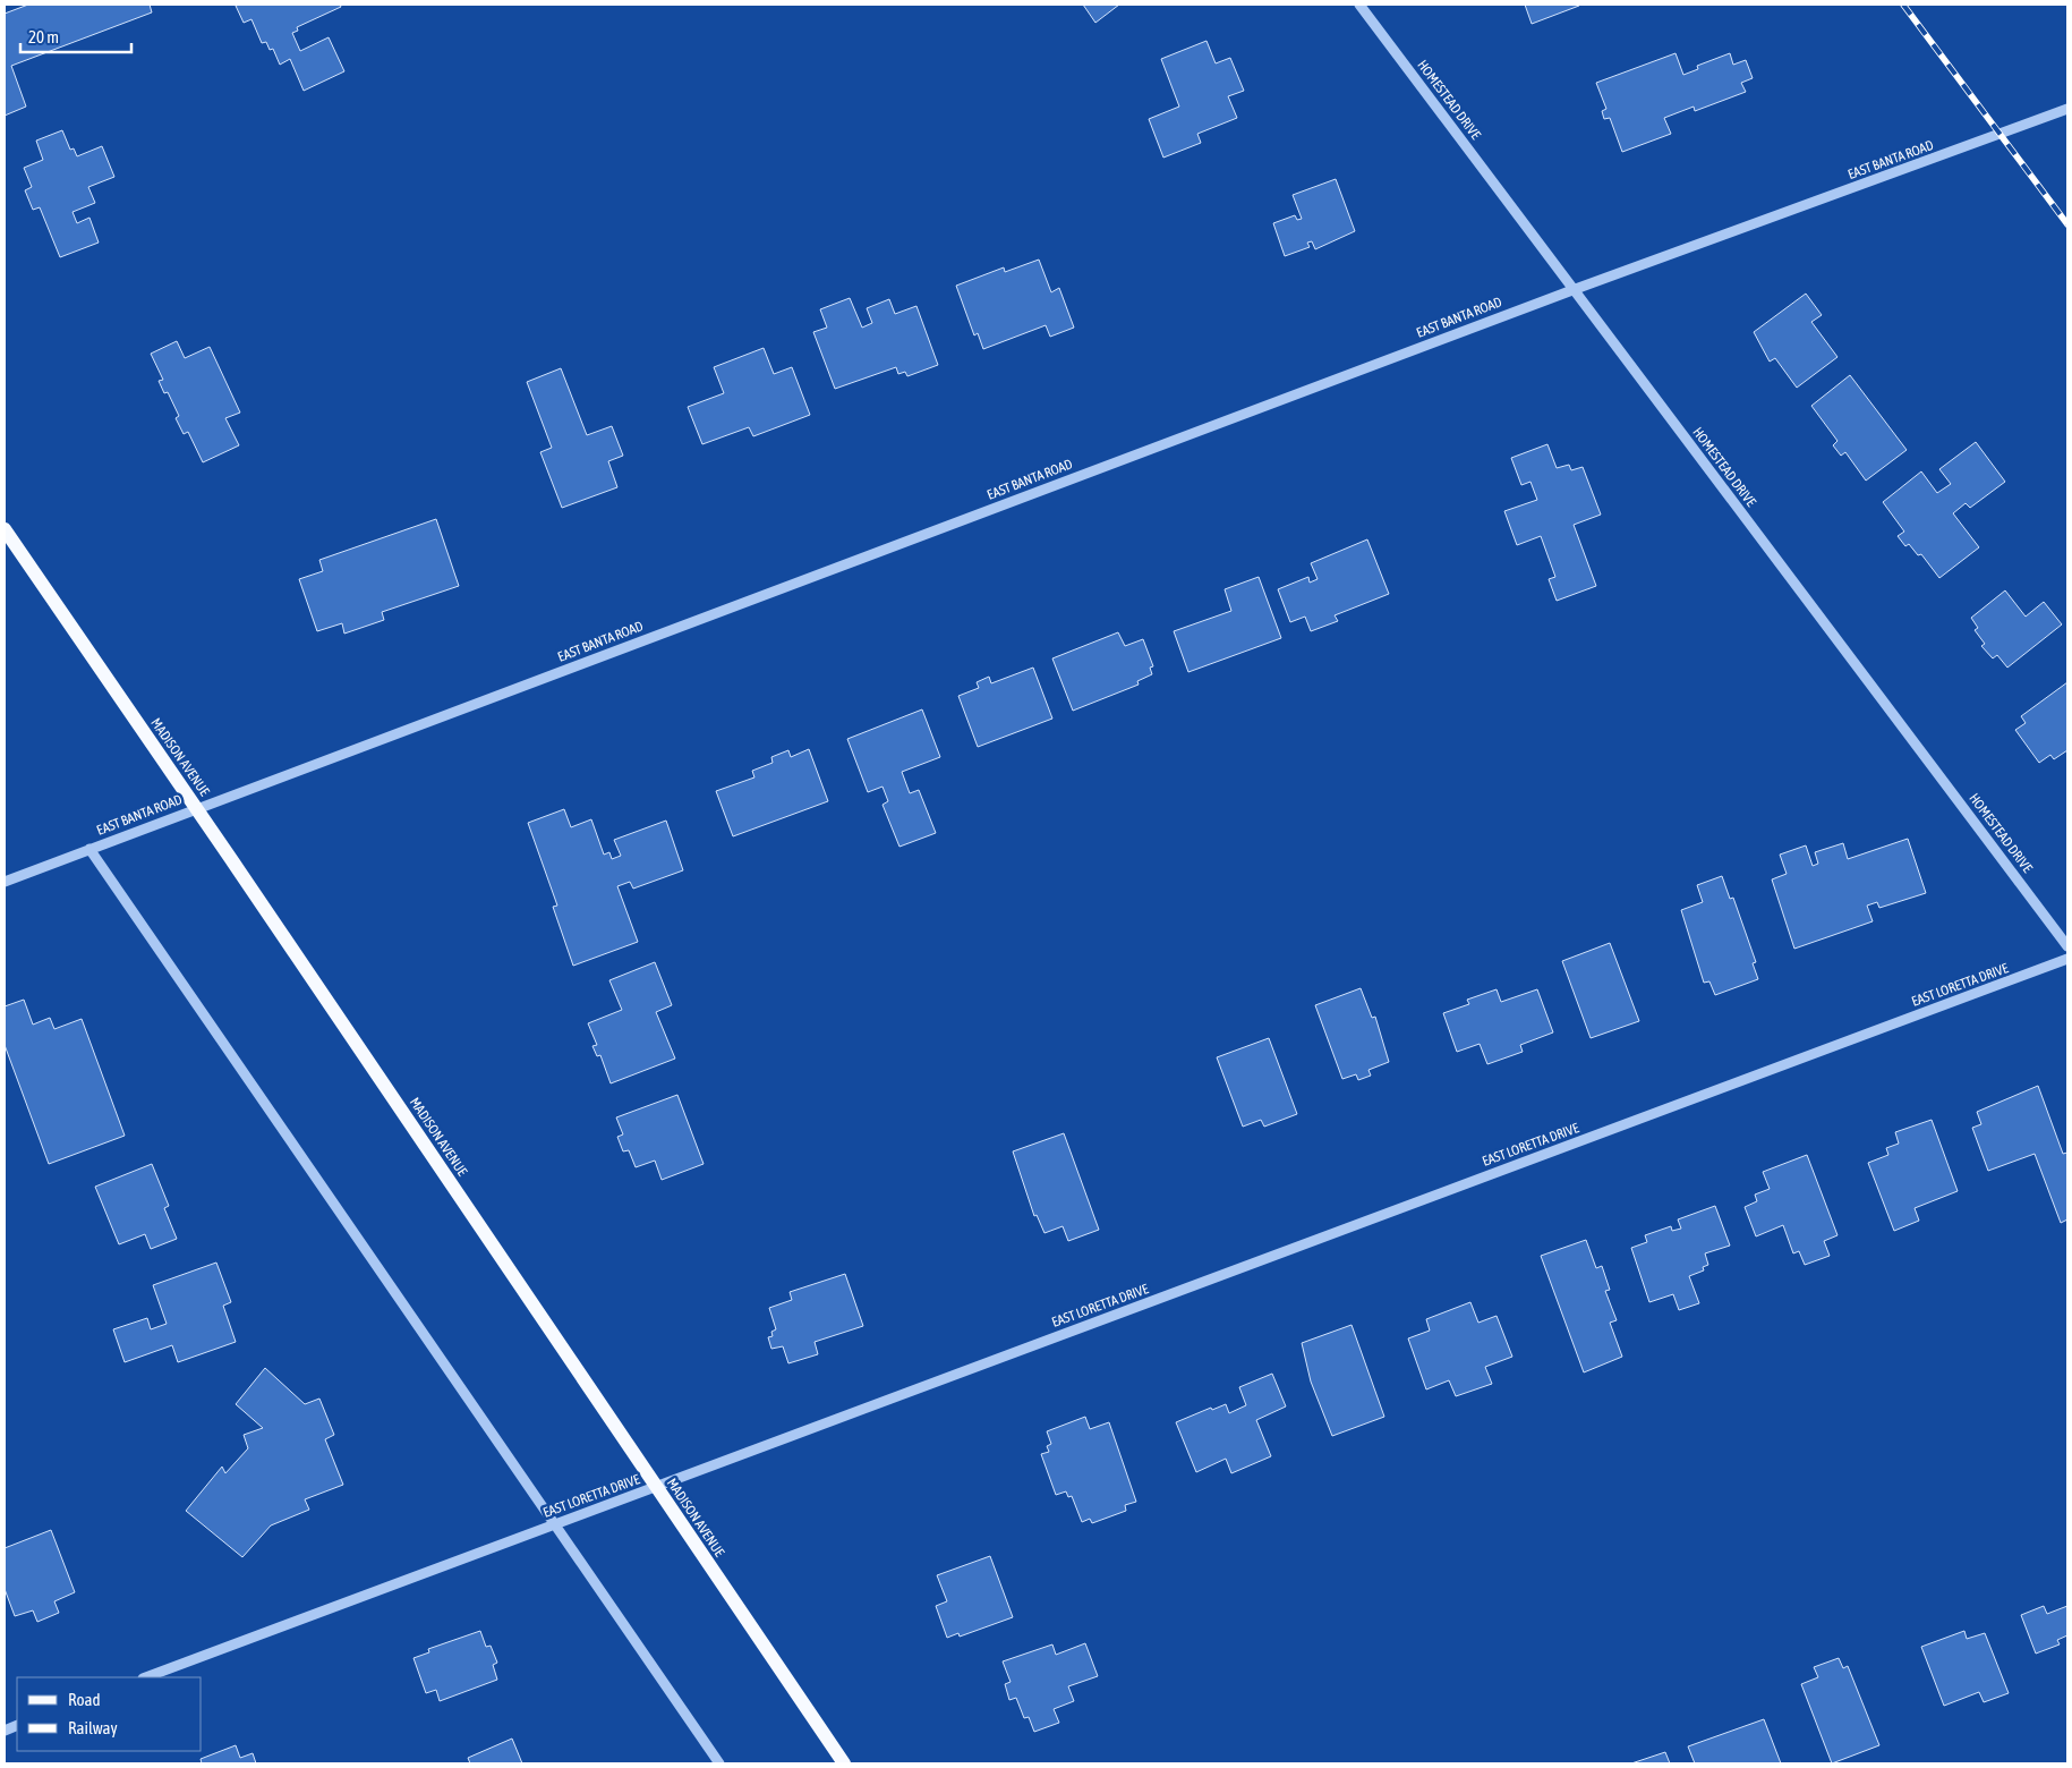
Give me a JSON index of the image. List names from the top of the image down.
{
  "streets": {
    "main road": ["MADISON AVENUE"],
    "street": ["HOMESTEAD DRIVE", "EAST BANTA ROAD", "EAST LORETTA DRIVE"]
  },
  "crossings": [
    ["HOMESTEAD DRIVE", "EAST BANTA ROAD"],
    ["EAST BANTA ROAD", "MADISON AVENUE"],
    ["MADISON AVENUE", "EAST LORETTA DRIVE"]
  ],
  "legend": ["Road", "Railway"],
  "scale_bar": "20 m"
}
